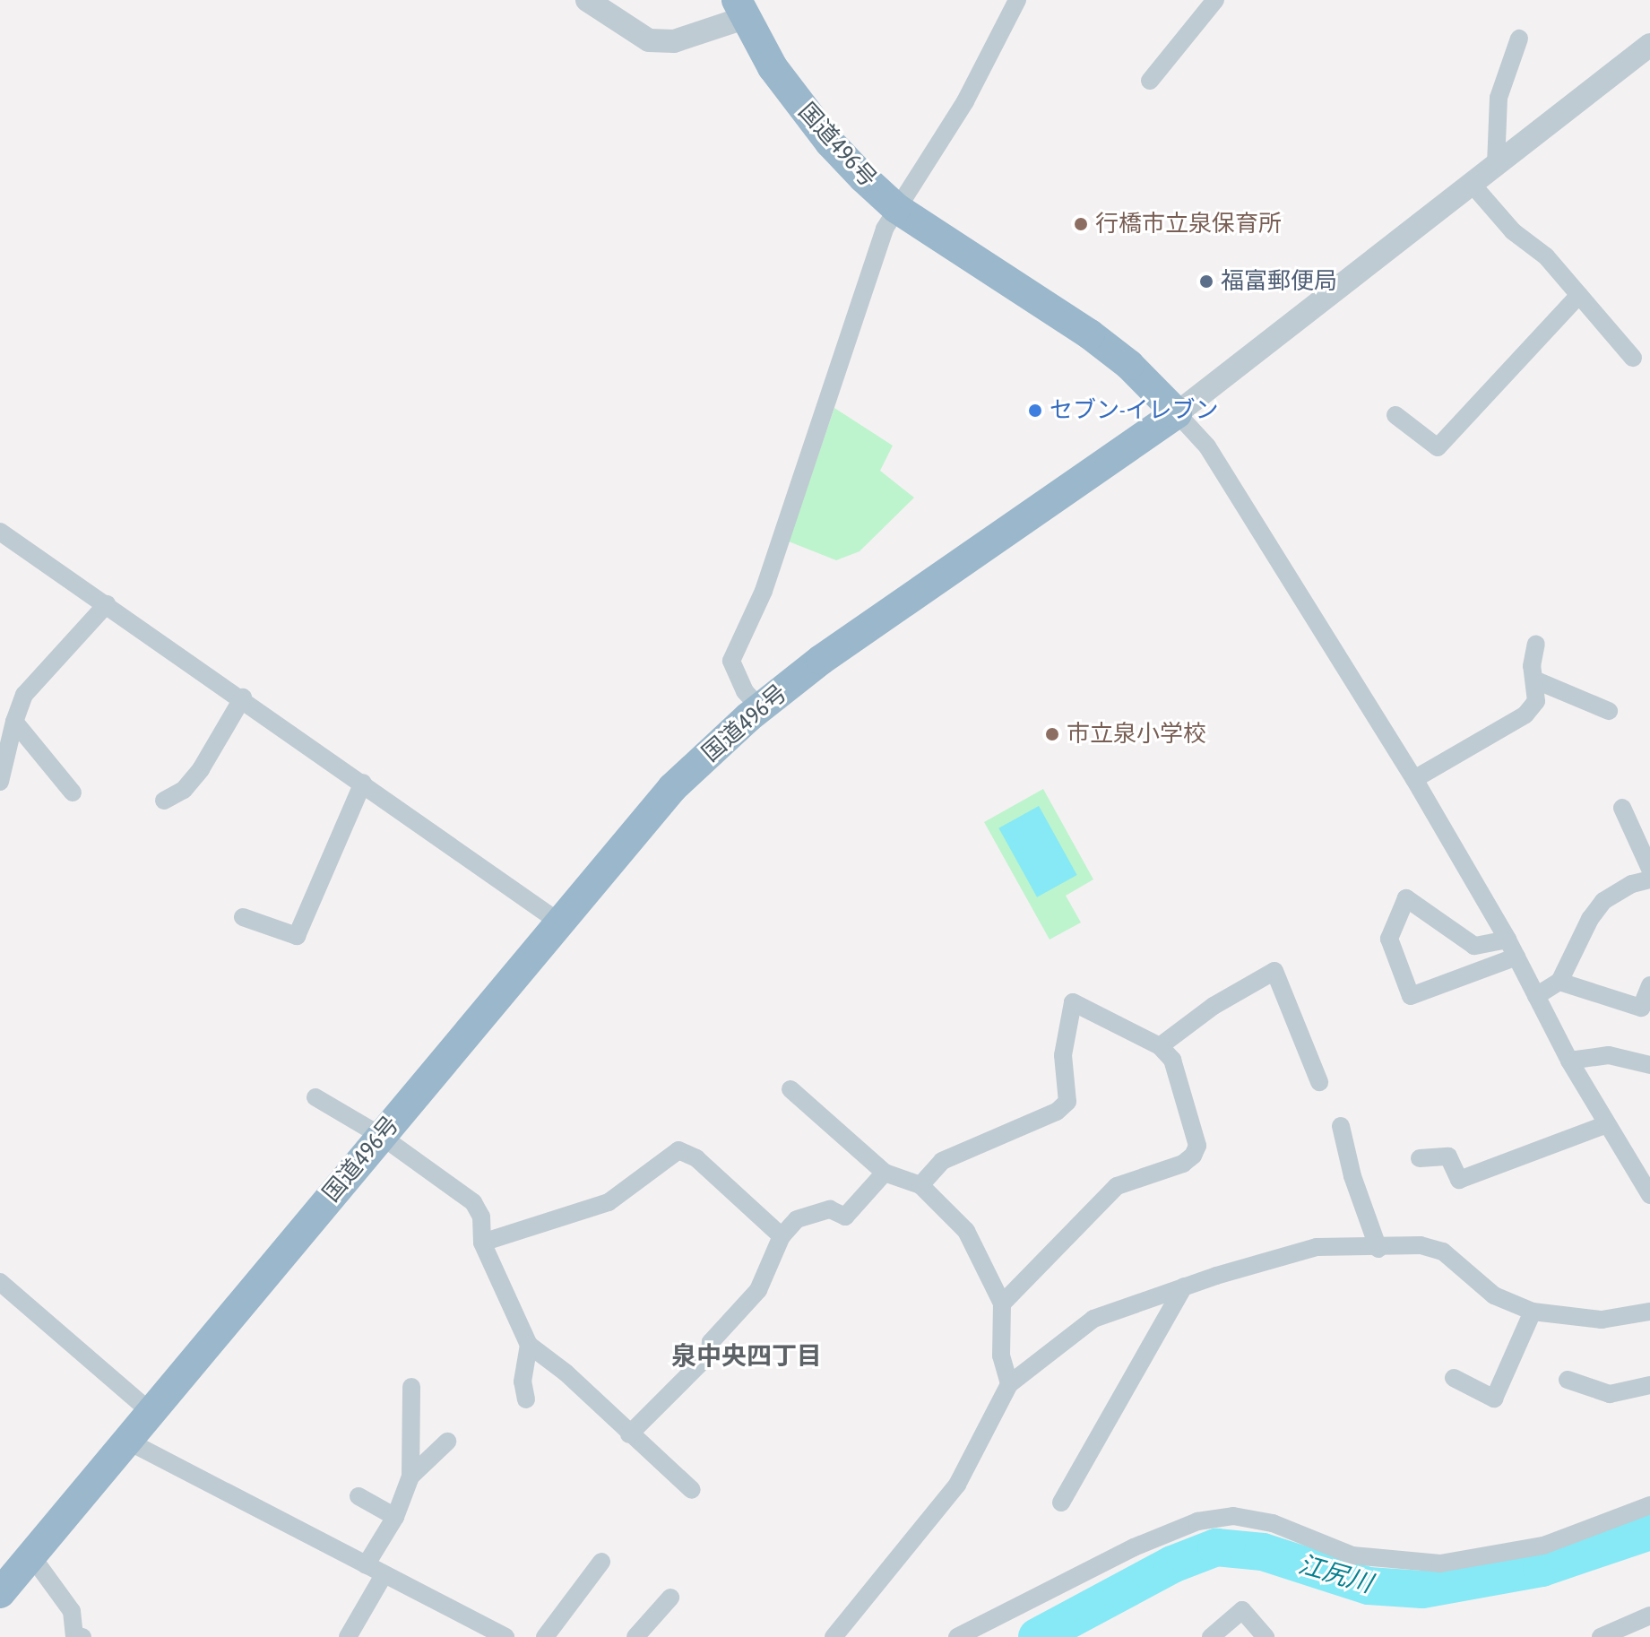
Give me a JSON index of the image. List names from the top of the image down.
{
  "streets": {
    "highway": ["国道496号"]
  },
  "districts": ["泉中央四丁目"],
  "water": ["江尻川"],
  "places": [
    "行橋市立泉保育所",
    "福富郵便局",
    "セブン-イレブン",
    "市立泉小学校"
  ]
}
